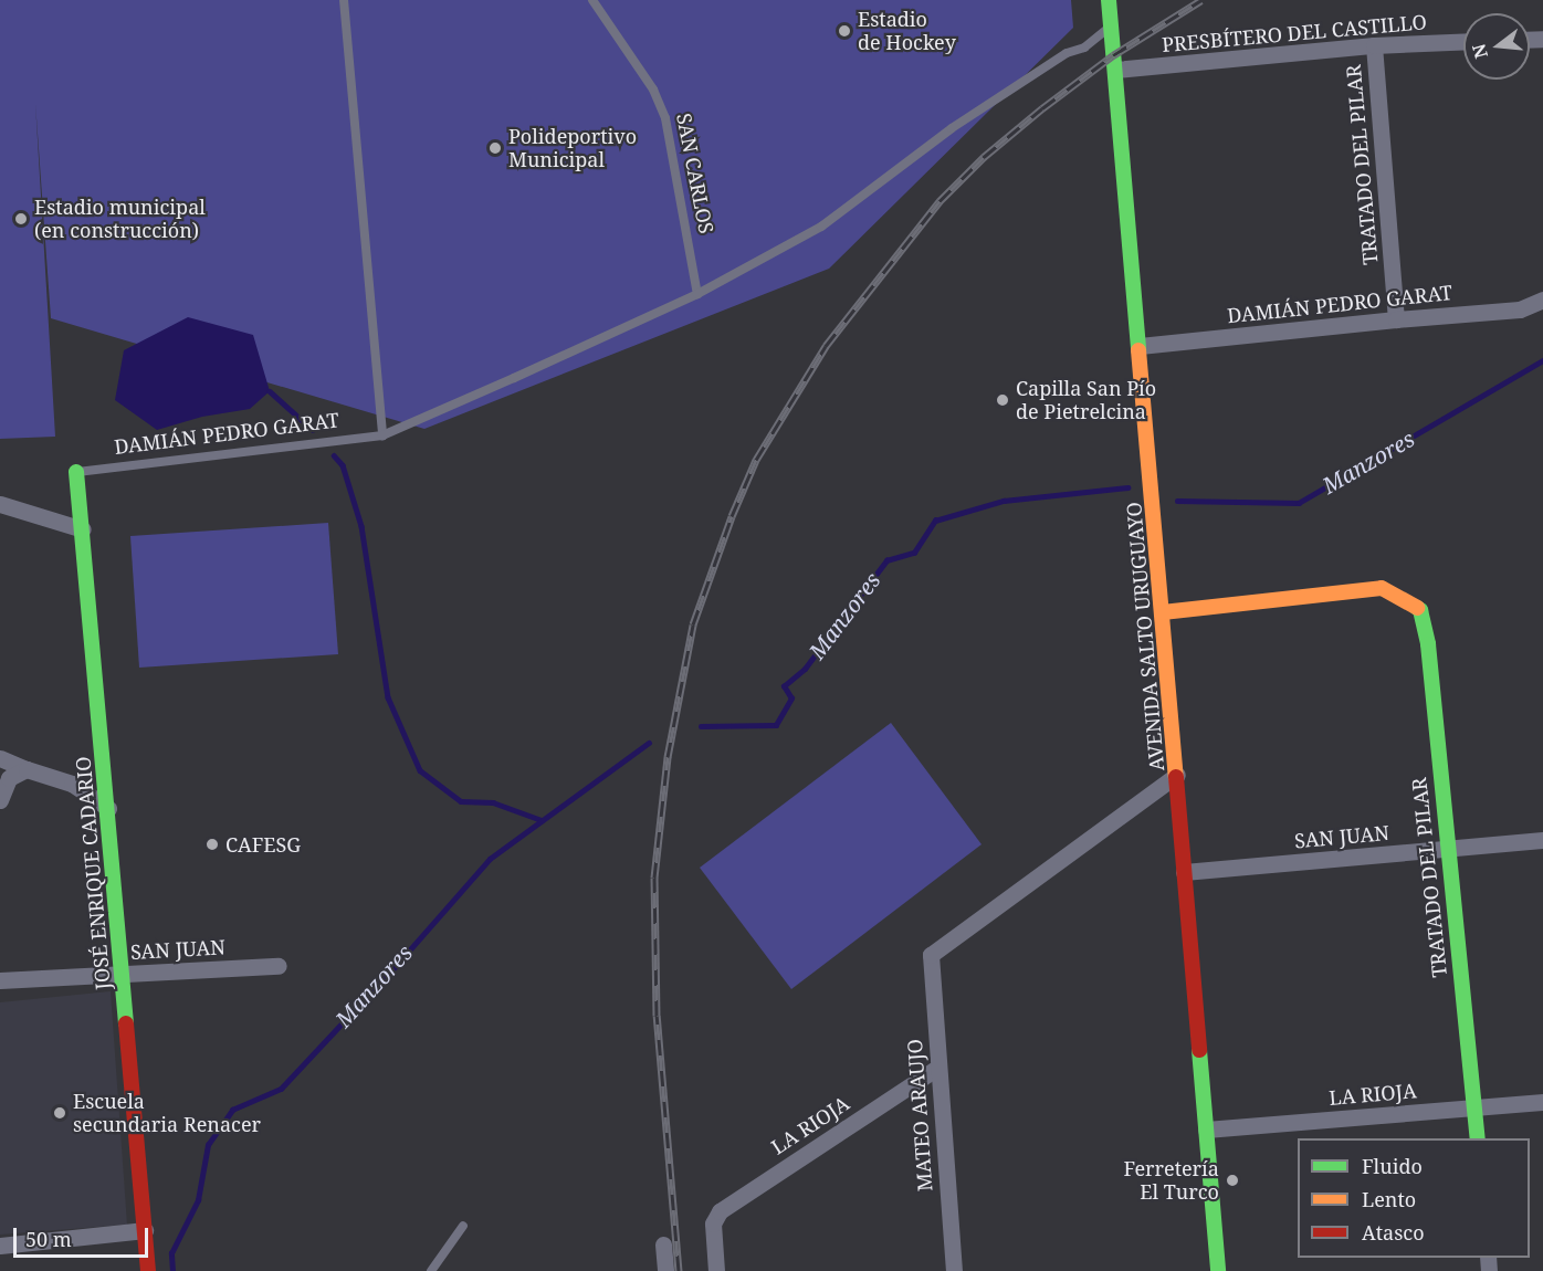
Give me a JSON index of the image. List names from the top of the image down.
{
  "streets": {
    "street": [
      "PRESBÍTERO DEL CASTILLO",
      "TRATADO DEL PILAR",
      "DAMIÁN PEDRO GARAT",
      "AVENIDA SALTO URUGUAYO",
      "SAN JUAN",
      "JOSÉ ENRIQUE CADARIO",
      "LA RIOJA",
      "MATEO ARAUJO"
    ],
    "lane": ["SAN CARLOS"]
  },
  "crossings": [
    ["PRESBÍTERO DEL CASTILLO", "TRATADO DEL PILAR"],
    ["PRESBÍTERO DEL CASTILLO", "AVENIDA SALTO URUGUAYO"],
    ["TRATADO DEL PILAR", "DAMIÁN PEDRO GARAT"],
    ["TRATADO DEL PILAR", "AVENIDA SALTO URUGUAYO"],
    ["TRATADO DEL PILAR", "SAN JUAN"],
    ["TRATADO DEL PILAR", "LA RIOJA"],
    ["SAN CARLOS", "DAMIÁN PEDRO GARAT"],
    ["DAMIÁN PEDRO GARAT", "AVENIDA SALTO URUGUAYO"],
    ["DAMIÁN PEDRO GARAT", "JOSÉ ENRIQUE CADARIO"],
    ["AVENIDA SALTO URUGUAYO", "SAN JUAN"],
    ["AVENIDA SALTO URUGUAYO", "LA RIOJA"],
    ["AVENIDA SALTO URUGUAYO", "MATEO ARAUJO"],
    ["SAN JUAN", "JOSÉ ENRIQUE CADARIO"],
    ["LA RIOJA", "MATEO ARAUJO"]
  ],
  "water": ["Manzores"],
  "places": [
    "Estadio de Hockey",
    "Polideportivo Municipal",
    "Estadio municipal (en construcción)",
    "Capilla San Pío de Pietrelcina",
    "CAFESG",
    "Escuela secundaria Renacer",
    "Ferretería El Turco"
  ],
  "legend": ["Fluido", "Lento", "Atasco"],
  "scale_bar": "50 m",
  "north": "left"
}
